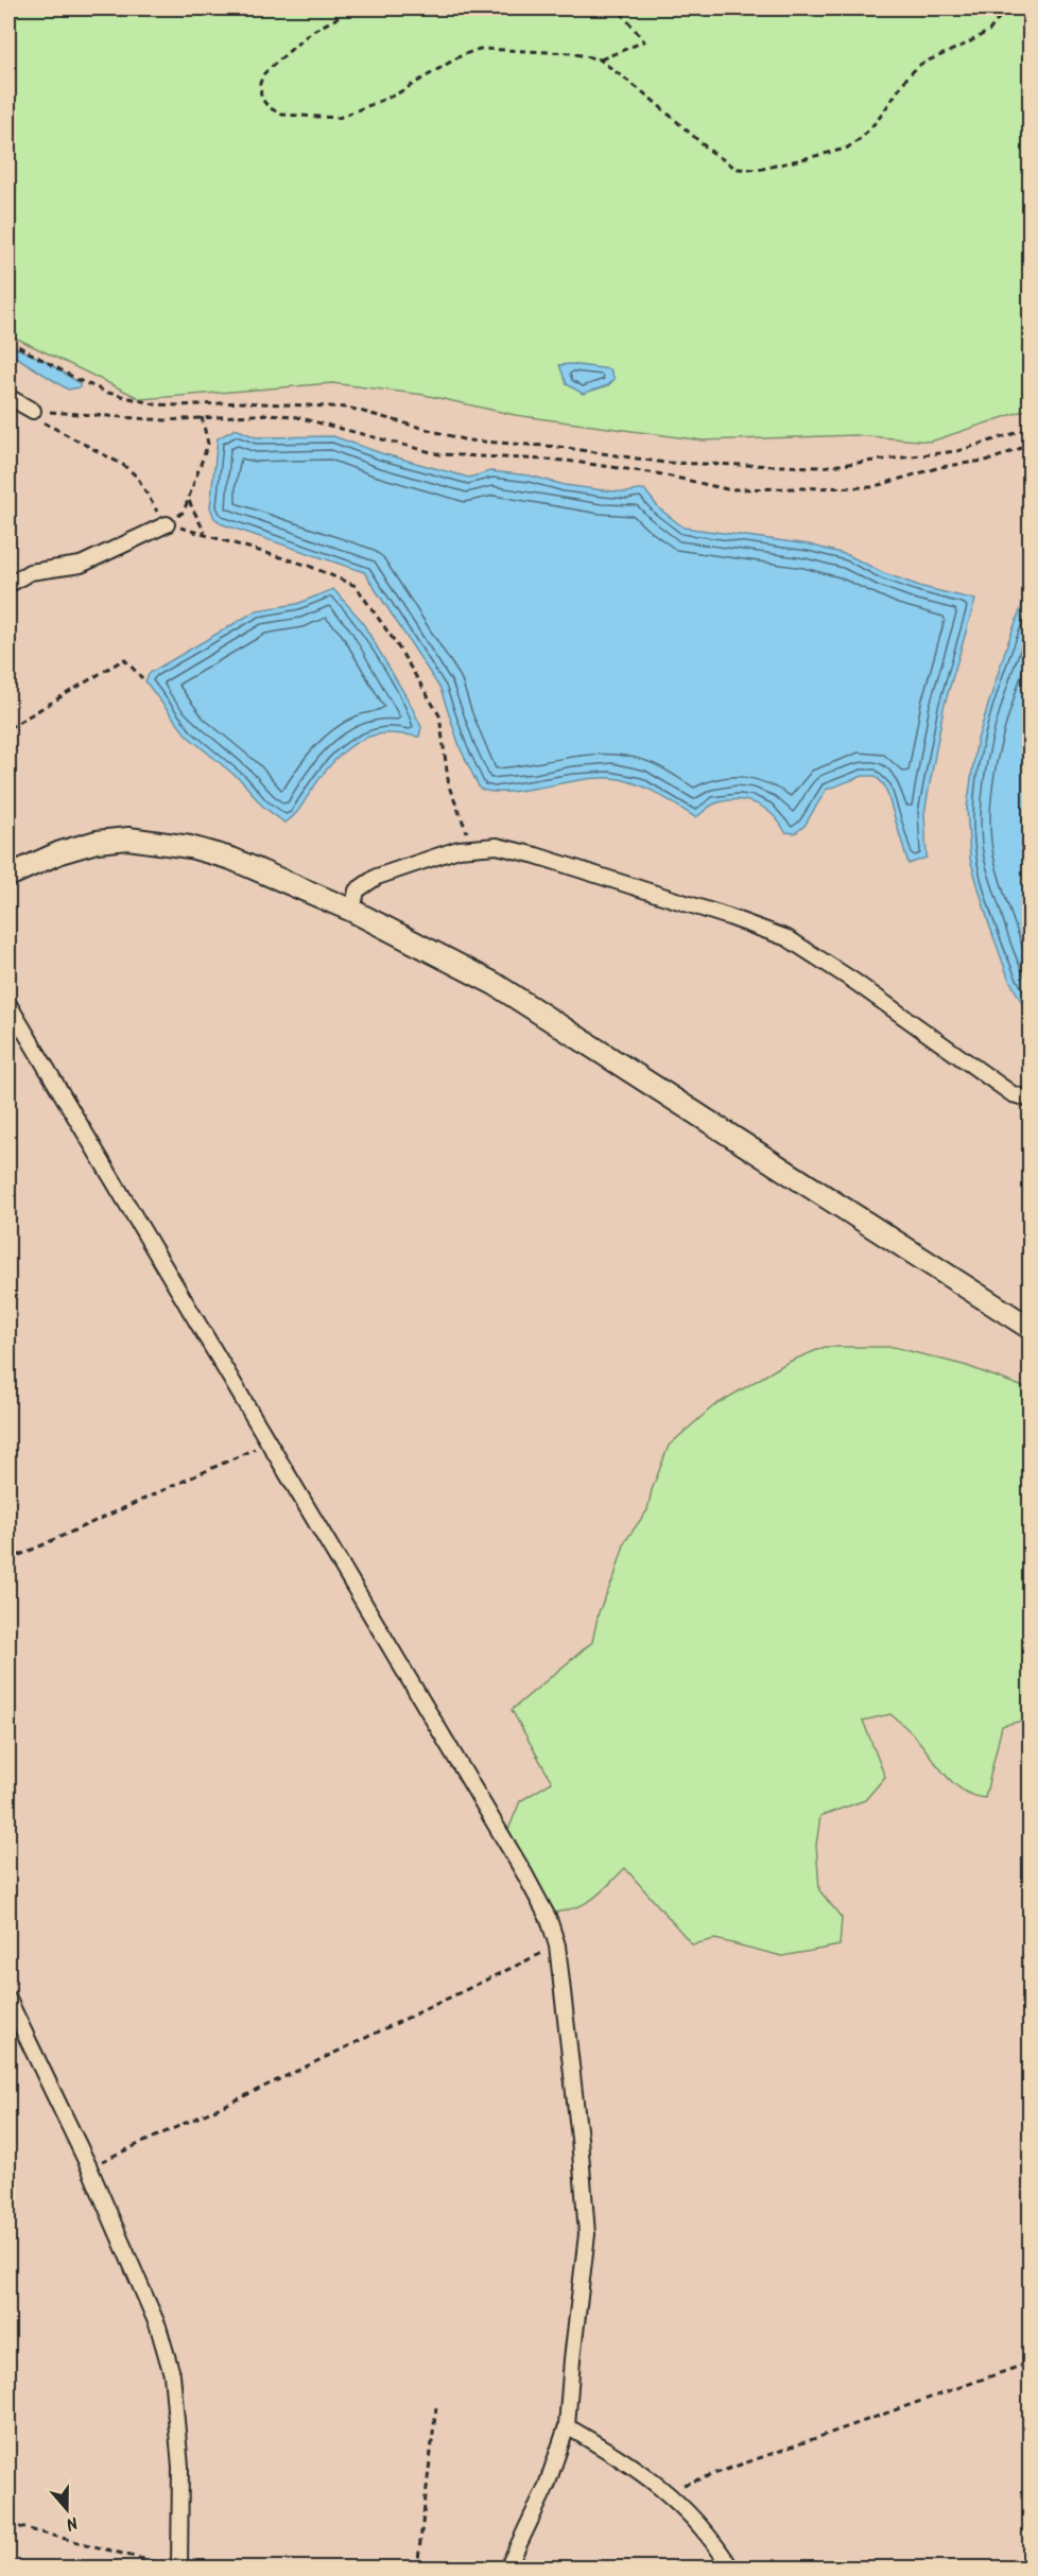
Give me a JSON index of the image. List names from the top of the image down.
{
  "north": "bottom"
}
